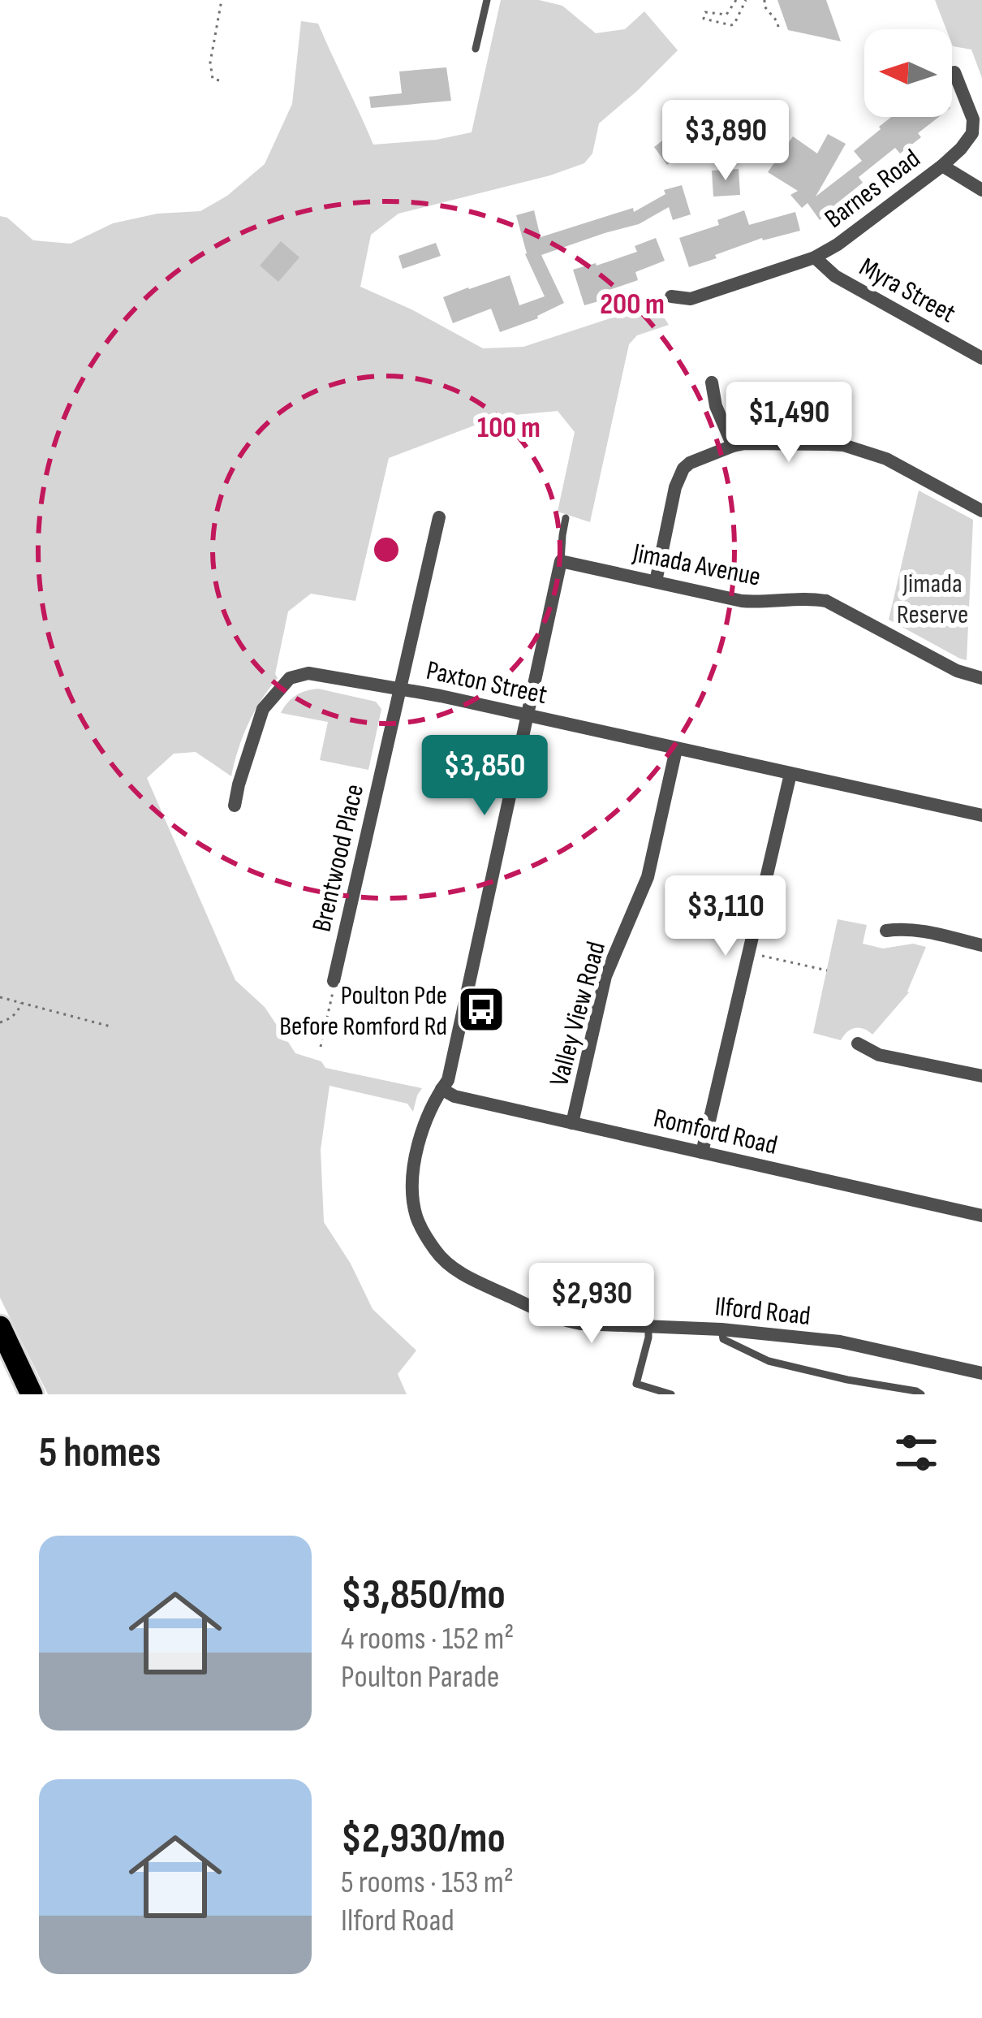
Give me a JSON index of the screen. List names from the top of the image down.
{
  "streets": {
    "street": [
      "Barnes Road",
      "Myra Street",
      "Jimada Avenue",
      "Paxton Street",
      "Brentwood Place",
      "Valley View Road",
      "Romford Road",
      "Ilford Road"
    ]
  },
  "crossings": [
    ["Barnes Road", "Myra Street"],
    ["Jimada Avenue", "Ilford Road"],
    ["Paxton Street", "Brentwood Place"],
    ["Paxton Street", "Valley View Road"],
    ["Paxton Street", "Ilford Road"],
    ["Valley View Road", "Romford Road"],
    ["Romford Road", "Ilford Road"]
  ],
  "parks": ["Jimada Reserve"],
  "places": {
    "bus stop": ["Poulton Pde Before Romford Rd"]
  },
  "north": "left",
  "page": {
    "price": [
      "$3,890",
      "$1,490",
      "$3,850",
      "$3,110",
      "$2,930"
    ],
    "heading": "5 homes",
    "list": [
      {
        "name": "$3,850/mo",
        "note": "4 rooms · 152 m² · Poulton Parade"
      },
      {
        "name": "$2,930/mo",
        "note": "5 rooms · 153 m² · Ilford Road"
      }
    ]
  },
  "rings": ["200 m", "100 m"]
}
